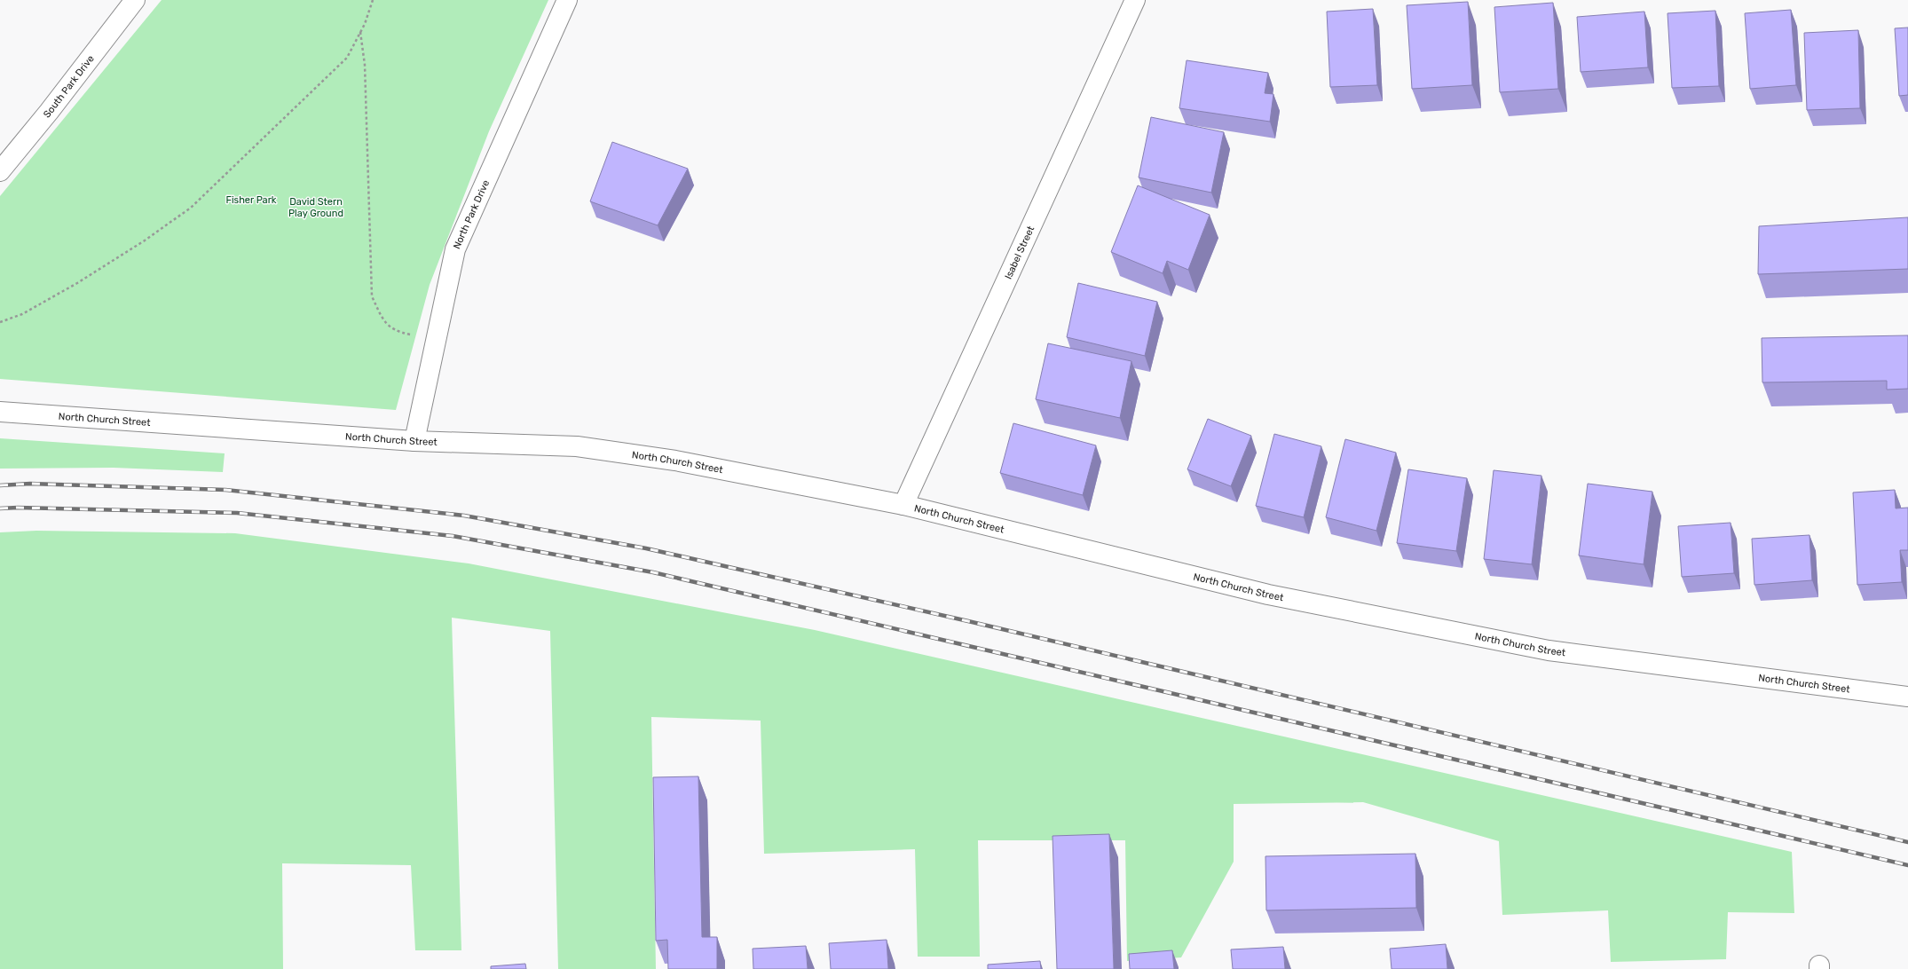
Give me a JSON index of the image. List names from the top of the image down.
{
  "streets": {
    "street": [
      "South Park Drive",
      "North Park Drive",
      "Isabel Street",
      "North Church Street"
    ]
  },
  "crossings": [
    ["North Park Drive", "North Church Street"],
    ["Isabel Street", "North Church Street"]
  ],
  "parks": ["Fisher Park", "David Stern Play Ground"]
}
